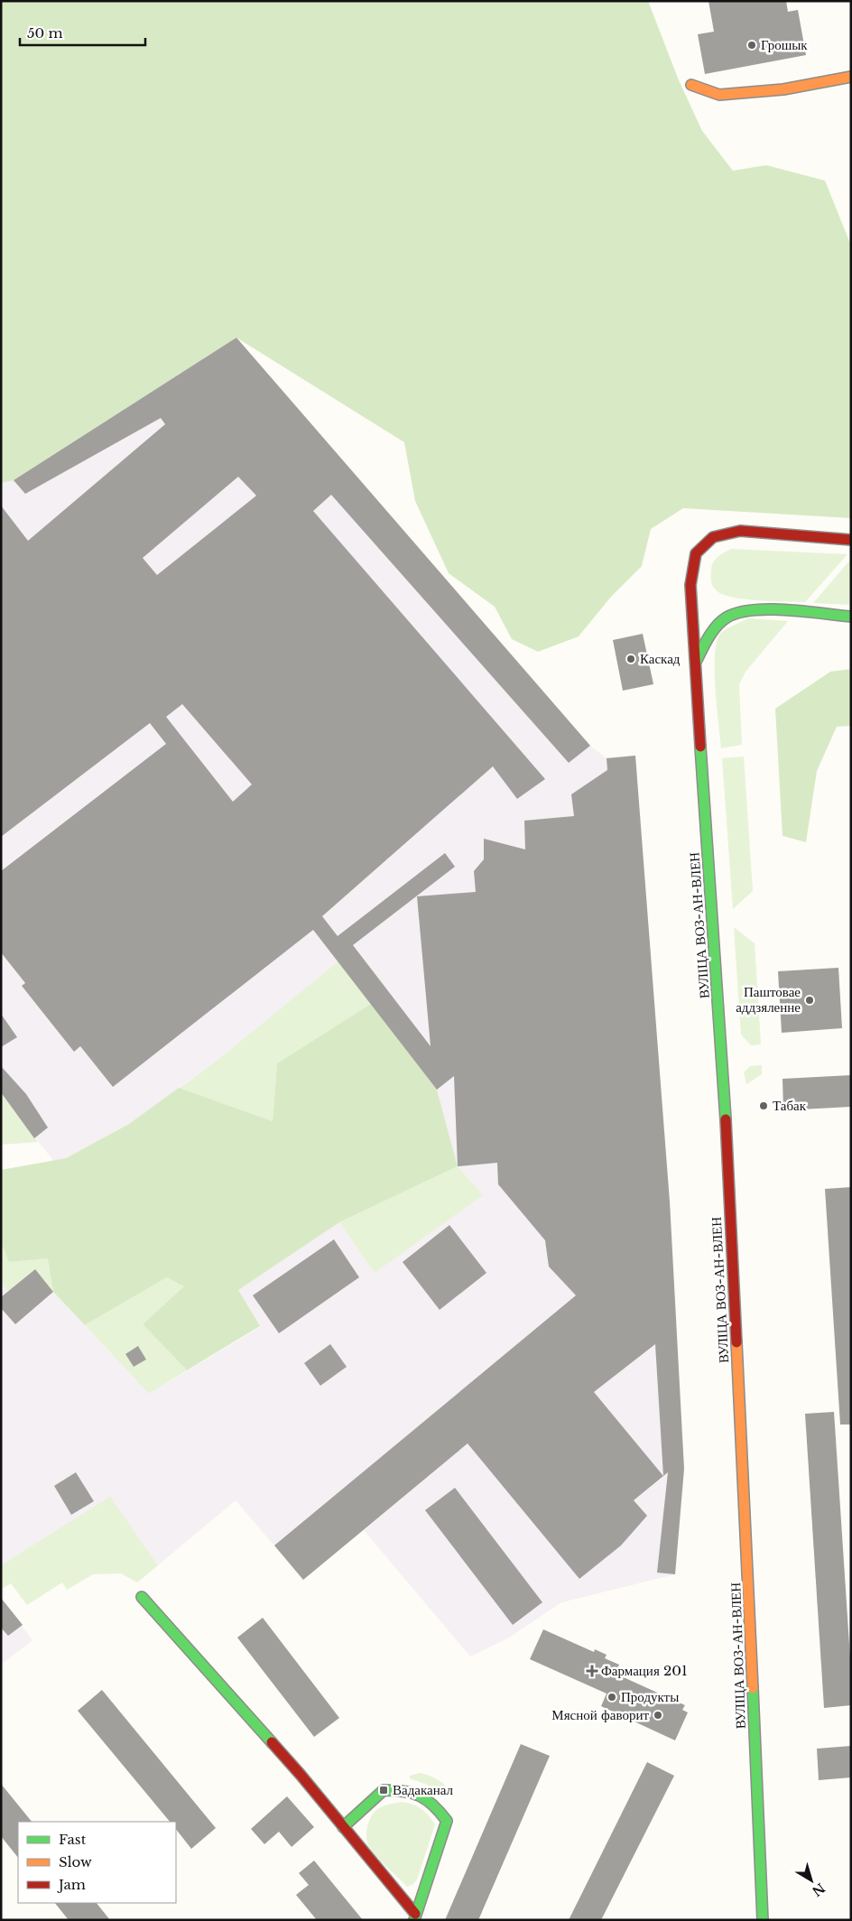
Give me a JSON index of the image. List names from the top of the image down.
{
  "streets": {
    "main road": ["ВУЛІЦА ВОЗ-АН-ВЛЕН"]
  },
  "places": {
    "other": [
      "Грошык",
      "Каскад",
      "Паштовае аддзяленне",
      "Табак",
      "Продукты",
      "Мясной фаворит"
    ],
    "health": ["Фармация 201"],
    "transit": ["Вадаканал"]
  },
  "legend": ["Fast", "Slow", "Jam"],
  "scale_bar": "50 m",
  "north": "bottom right"
}
